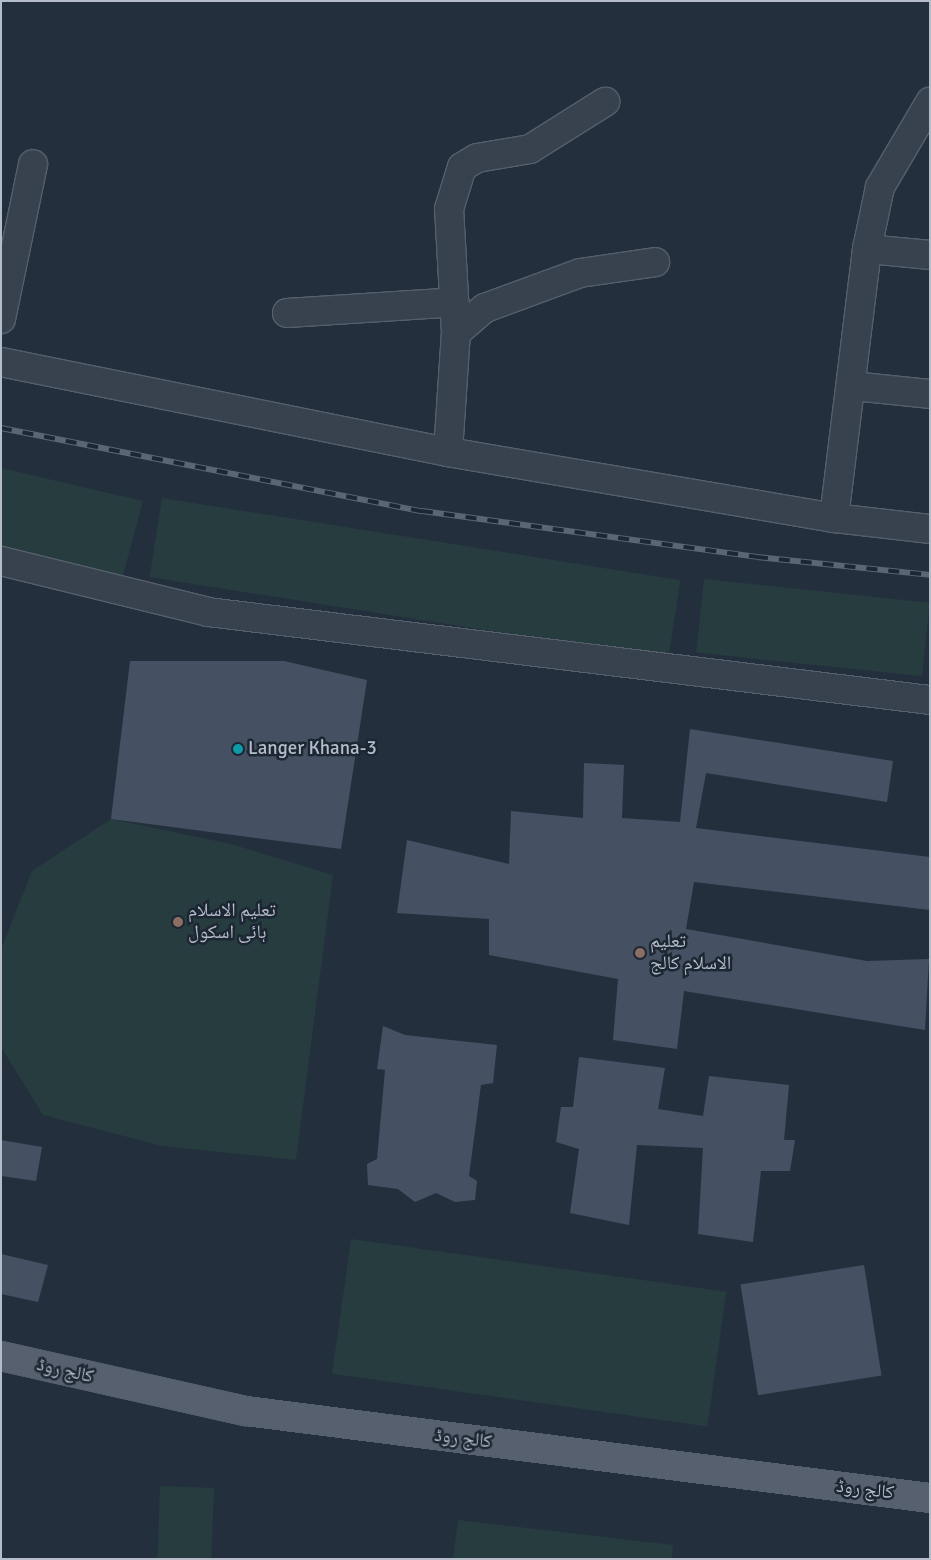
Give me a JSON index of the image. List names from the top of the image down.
{
  "streets": {
    "main road": ["کالج روڈ"]
  },
  "places": ["Langer Khana-3", "تعلیم الاسلام ہائی اسکول", "تعلیم الاسلام کالج"]
}
